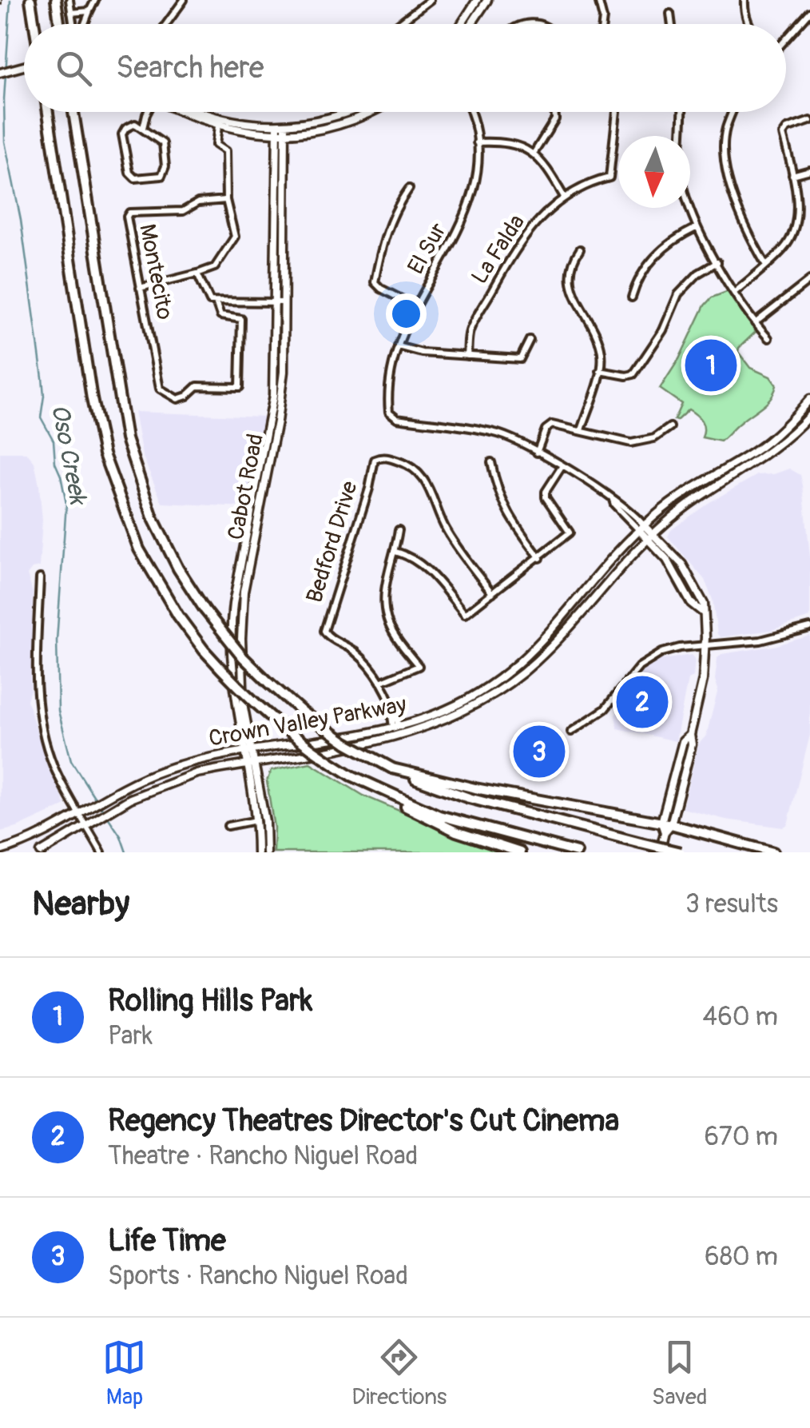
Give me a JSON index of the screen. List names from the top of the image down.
{
  "streets": {
    "main road": ["Cabot Road", "Crown Valley Parkway"],
    "street": [
      "El Sur",
      "La Falda",
      "Montecito",
      "Bedford Drive"
    ]
  },
  "crossings": [
    ["Cabot Road", "Crown Valley Parkway"]
  ],
  "water": ["Oso Creek"],
  "north": "bottom",
  "page": {
    "search": "Search here",
    "pins": ["1", "2", "3"],
    "heading": ["Nearby", "3 results"],
    "list": [
      {
        "mark": "1",
        "name": "Rolling Hills Park",
        "note": "Park",
        "value": "460 m"
      },
      {
        "mark": "2",
        "name": "Regency Theatres Director's Cut Cinema",
        "note": "Theatre · Rancho Niguel Road",
        "value": "670 m"
      },
      {
        "mark": "3",
        "name": "Life Time",
        "note": "Sports · Rancho Niguel Road",
        "value": "680 m"
      }
    ],
    "nav": ["Map", "Directions", "Saved"]
  }
}
